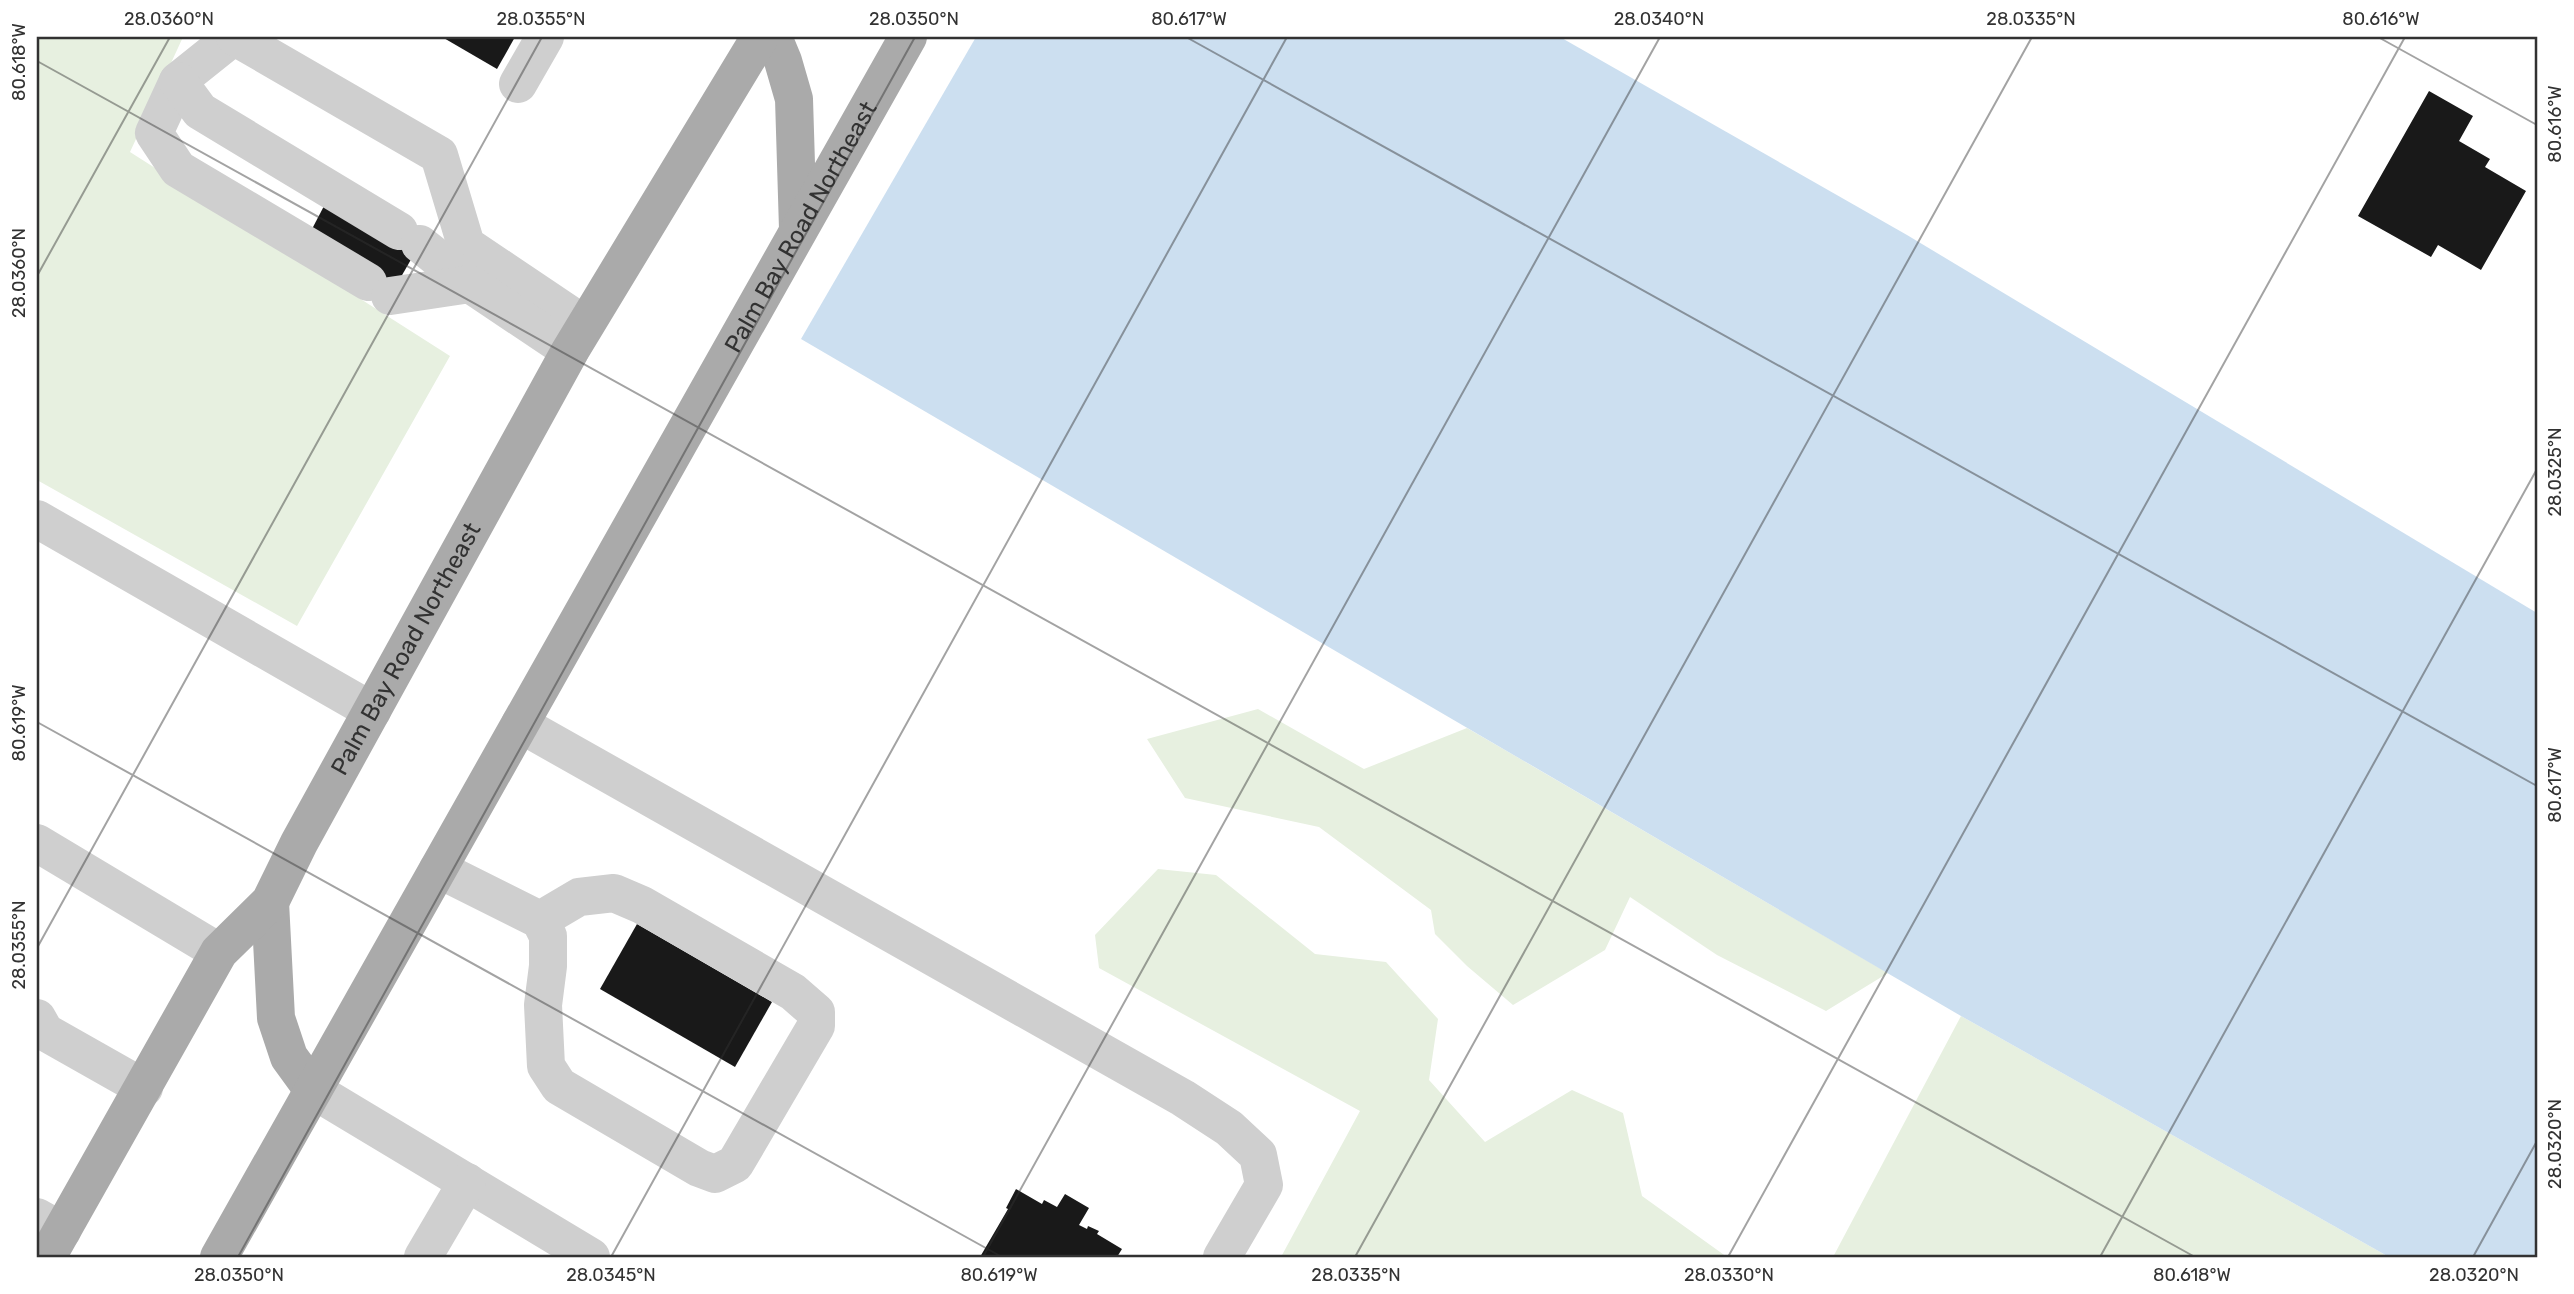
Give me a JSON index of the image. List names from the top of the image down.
{
  "streets": {
    "main road": ["Palm Bay Road Northeast"]
  },
  "coordinates": [
    "28.0360°N",
    "28.0355°N",
    "28.0350°N",
    "80.617°W",
    "28.0340°N",
    "28.0335°N",
    "80.616°W",
    "80.618°W",
    "28.0325°N",
    "80.619°W",
    "28.0320°N",
    "28.0345°N",
    "28.0330°N"
  ]
}
